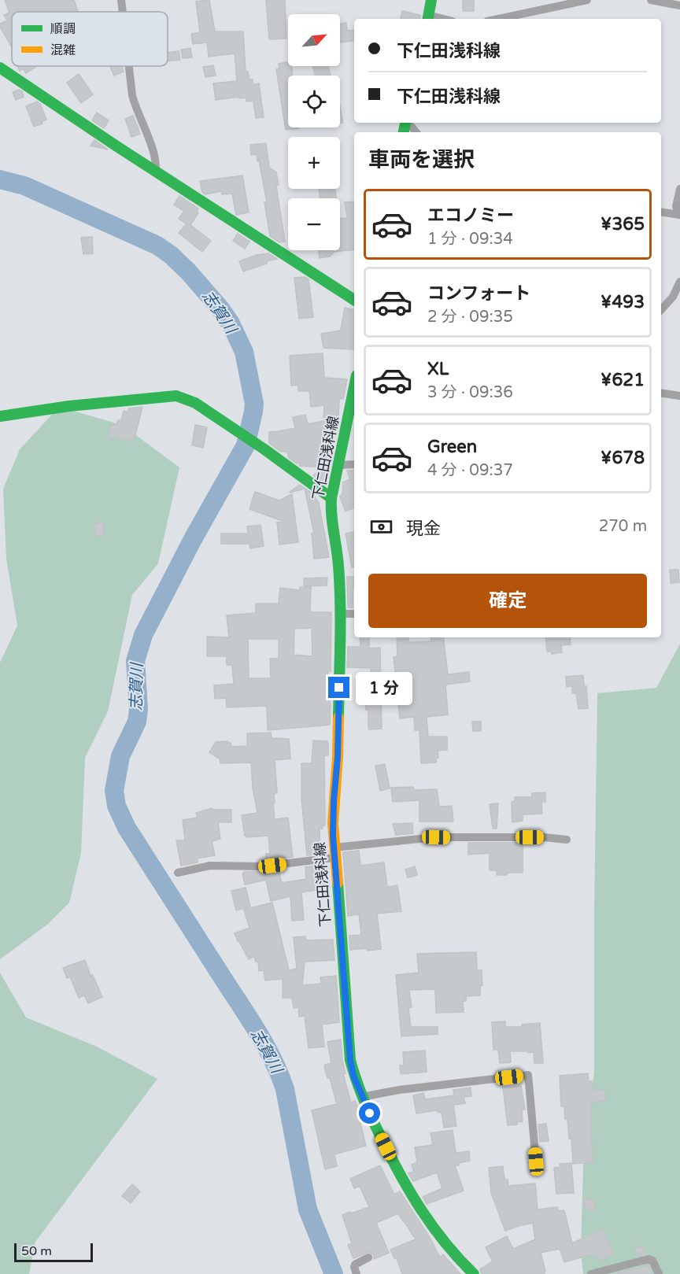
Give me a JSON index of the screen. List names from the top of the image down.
{
  "streets": {
    "main road": ["下仁田浅科線"]
  },
  "water": ["志賀川"],
  "legend": ["順調", "混雑"],
  "scale_bar": "50 m",
  "north": "top right",
  "page": {
    "map_buttons": ["+", "−"],
    "banner": ["下仁田浅科線", "下仁田浅科線"],
    "heading": "車両を選択",
    "list": [
      {
        "name": "エコノミー",
        "note": "1 分 · 09:34",
        "value": "¥365"
      },
      {
        "name": "コンフォート",
        "note": "2 分 · 09:35",
        "value": "¥493"
      },
      {
        "name": "XL",
        "note": "3 分 · 09:36",
        "value": "¥621"
      },
      {
        "name": "Green",
        "note": "4 分 · 09:37",
        "value": "¥678"
      }
    ],
    "pay": ["現金", "270 m"],
    "buttons": "確定",
    "bubble": "1 分",
    "scale": "50 m"
  }
}
